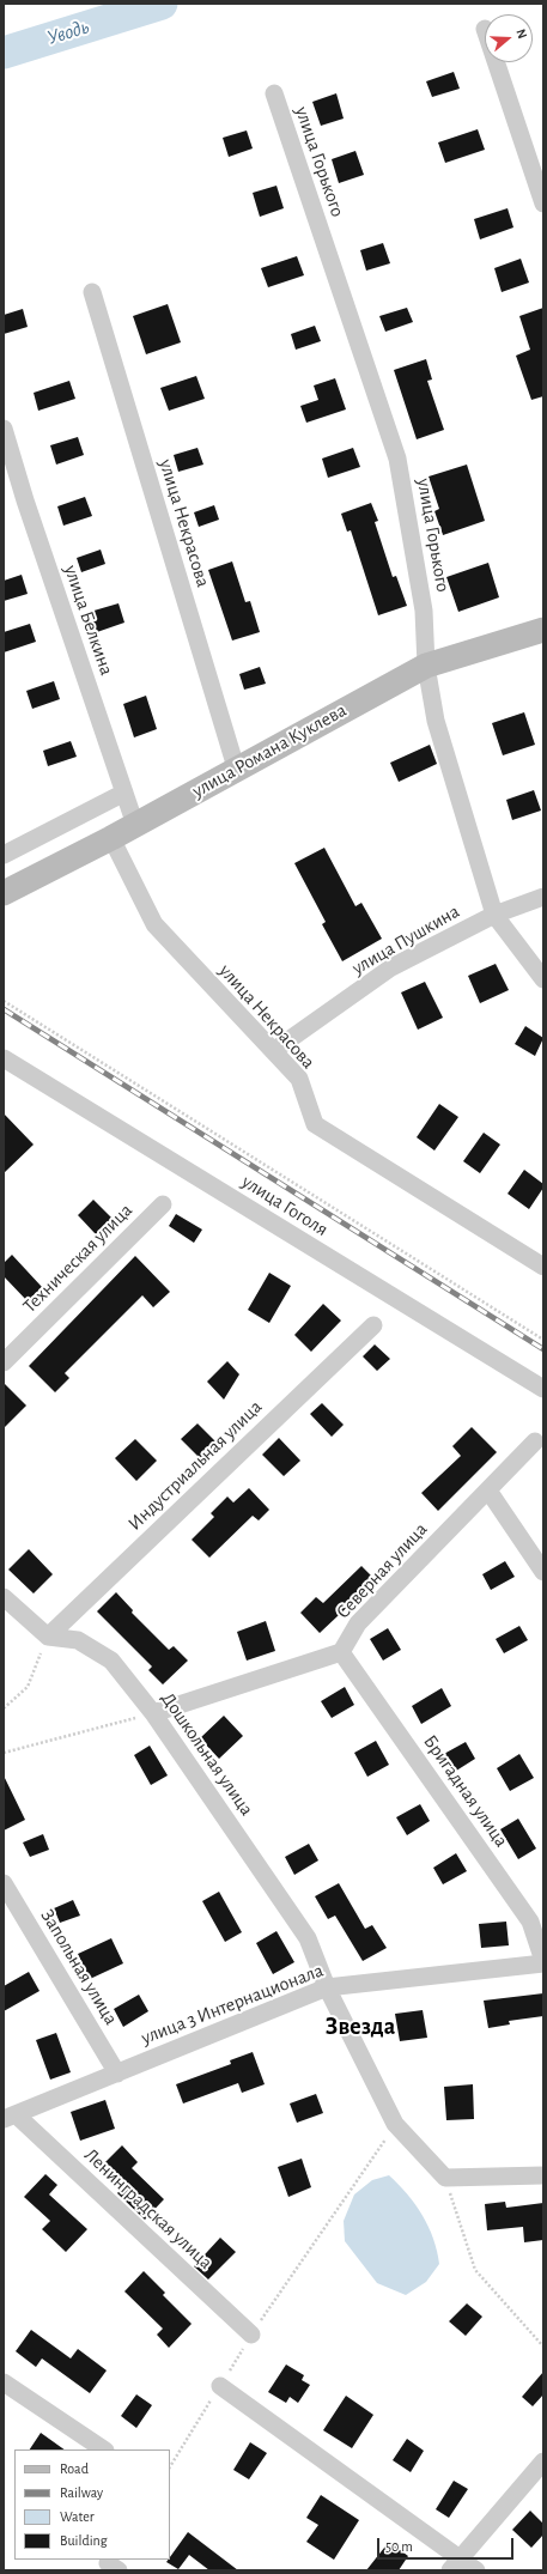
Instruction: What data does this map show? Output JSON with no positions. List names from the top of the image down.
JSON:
{
  "streets": {
    "street": [
      "улица Горького",
      "улица Некрасова",
      "улица Белкина",
      "улица Романа Куклева",
      "улица Пушкина",
      "улица Гоголя",
      "Техническая улица",
      "Индустриальная улица",
      "Северная улица",
      "Дошкольная улица",
      "Бригадная улица",
      "Запольная улица",
      "улица 3 Интернационала",
      "Ленинградская улица"
    ]
  },
  "crossings": [
    ["улица Горького", "улица Романа Куклева"],
    ["улица Горького", "улица Пушкина"],
    ["улица Некрасова", "улица Романа Куклева"],
    ["улица Некрасова", "улица Пушкина"],
    ["улица Белкина", "улица Романа Куклева"],
    ["Индустриальная улица", "Дошкольная улица"],
    ["Северная улица", "Бригадная улица"],
    ["Дошкольная улица", "улица 3 Интернационала"],
    ["Бригадная улица", "улица 3 Интернационала"],
    ["Запольная улица", "улица 3 Интернационала"],
    ["улица 3 Интернационала", "Ленинградская улица"]
  ],
  "districts": ["Звезда"],
  "water": ["Уводь"],
  "legend": [
    "Road",
    "Railway",
    "Water",
    "Building"
  ],
  "scale_bar": "50 m",
  "north": "right"
}
